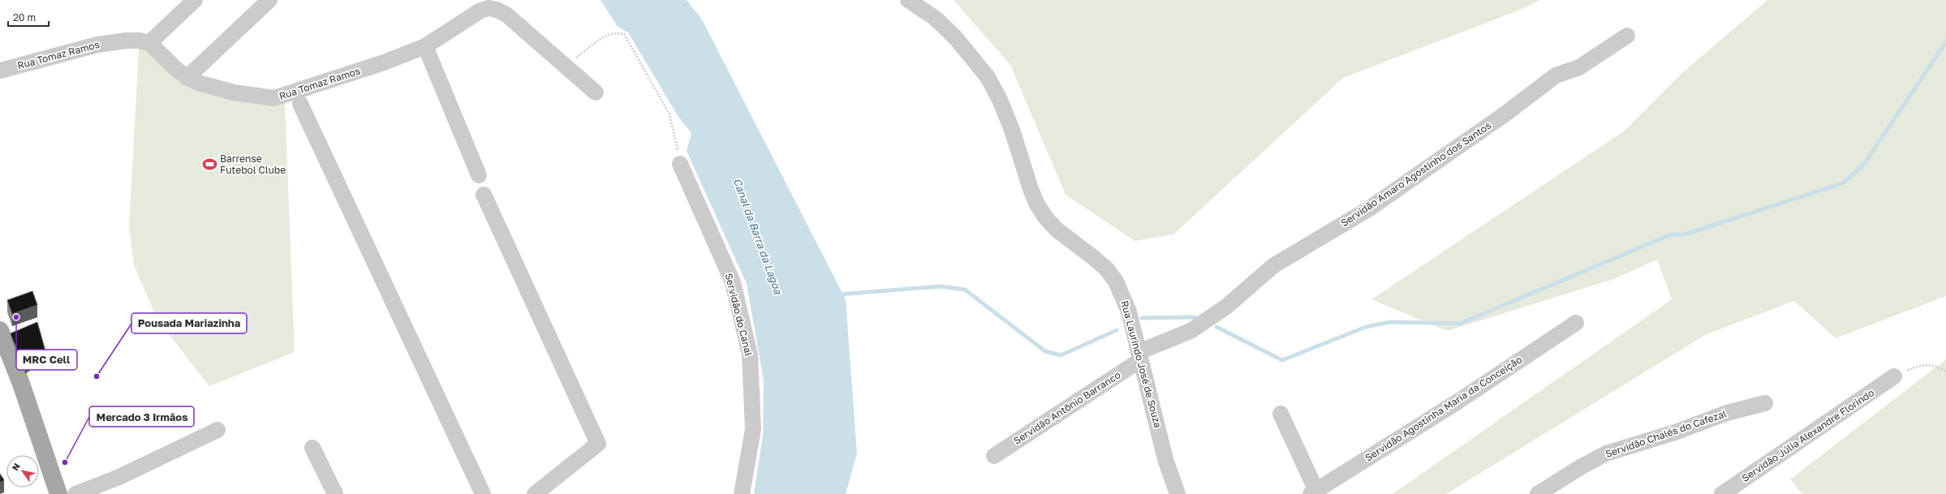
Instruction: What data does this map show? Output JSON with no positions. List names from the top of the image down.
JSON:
{
  "streets": {
    "street": [
      "Rua Tomaz Ramos",
      "Servidão Amaro Agostinho dos Santos",
      "Servidão do Canal",
      "Rua Laurindo José de Souza",
      "Servidão Antônio Barranco",
      "Servidão Agostinha Maria da Conceição",
      "Servidão Chalés do Cafezal",
      "Servidão Júlia Alexandre Florindo"
    ]
  },
  "crossings": [
    ["Servidão Amaro Agostinho dos Santos", "Rua Laurindo José de Souza"],
    ["Servidão Amaro Agostinho dos Santos", "Servidão Antônio Barranco"],
    ["Rua Laurindo José de Souza", "Servidão Antônio Barranco"]
  ],
  "water": ["Canal da Barra da Lagoa"],
  "places": {
    "sports": ["Barrense Futebol Clube"],
    "other": ["MRC Cell", "Pousada Mariazinha", "Mercado 3 Irmãos"]
  },
  "scale_bar": "20 m",
  "north": "top left"
}
